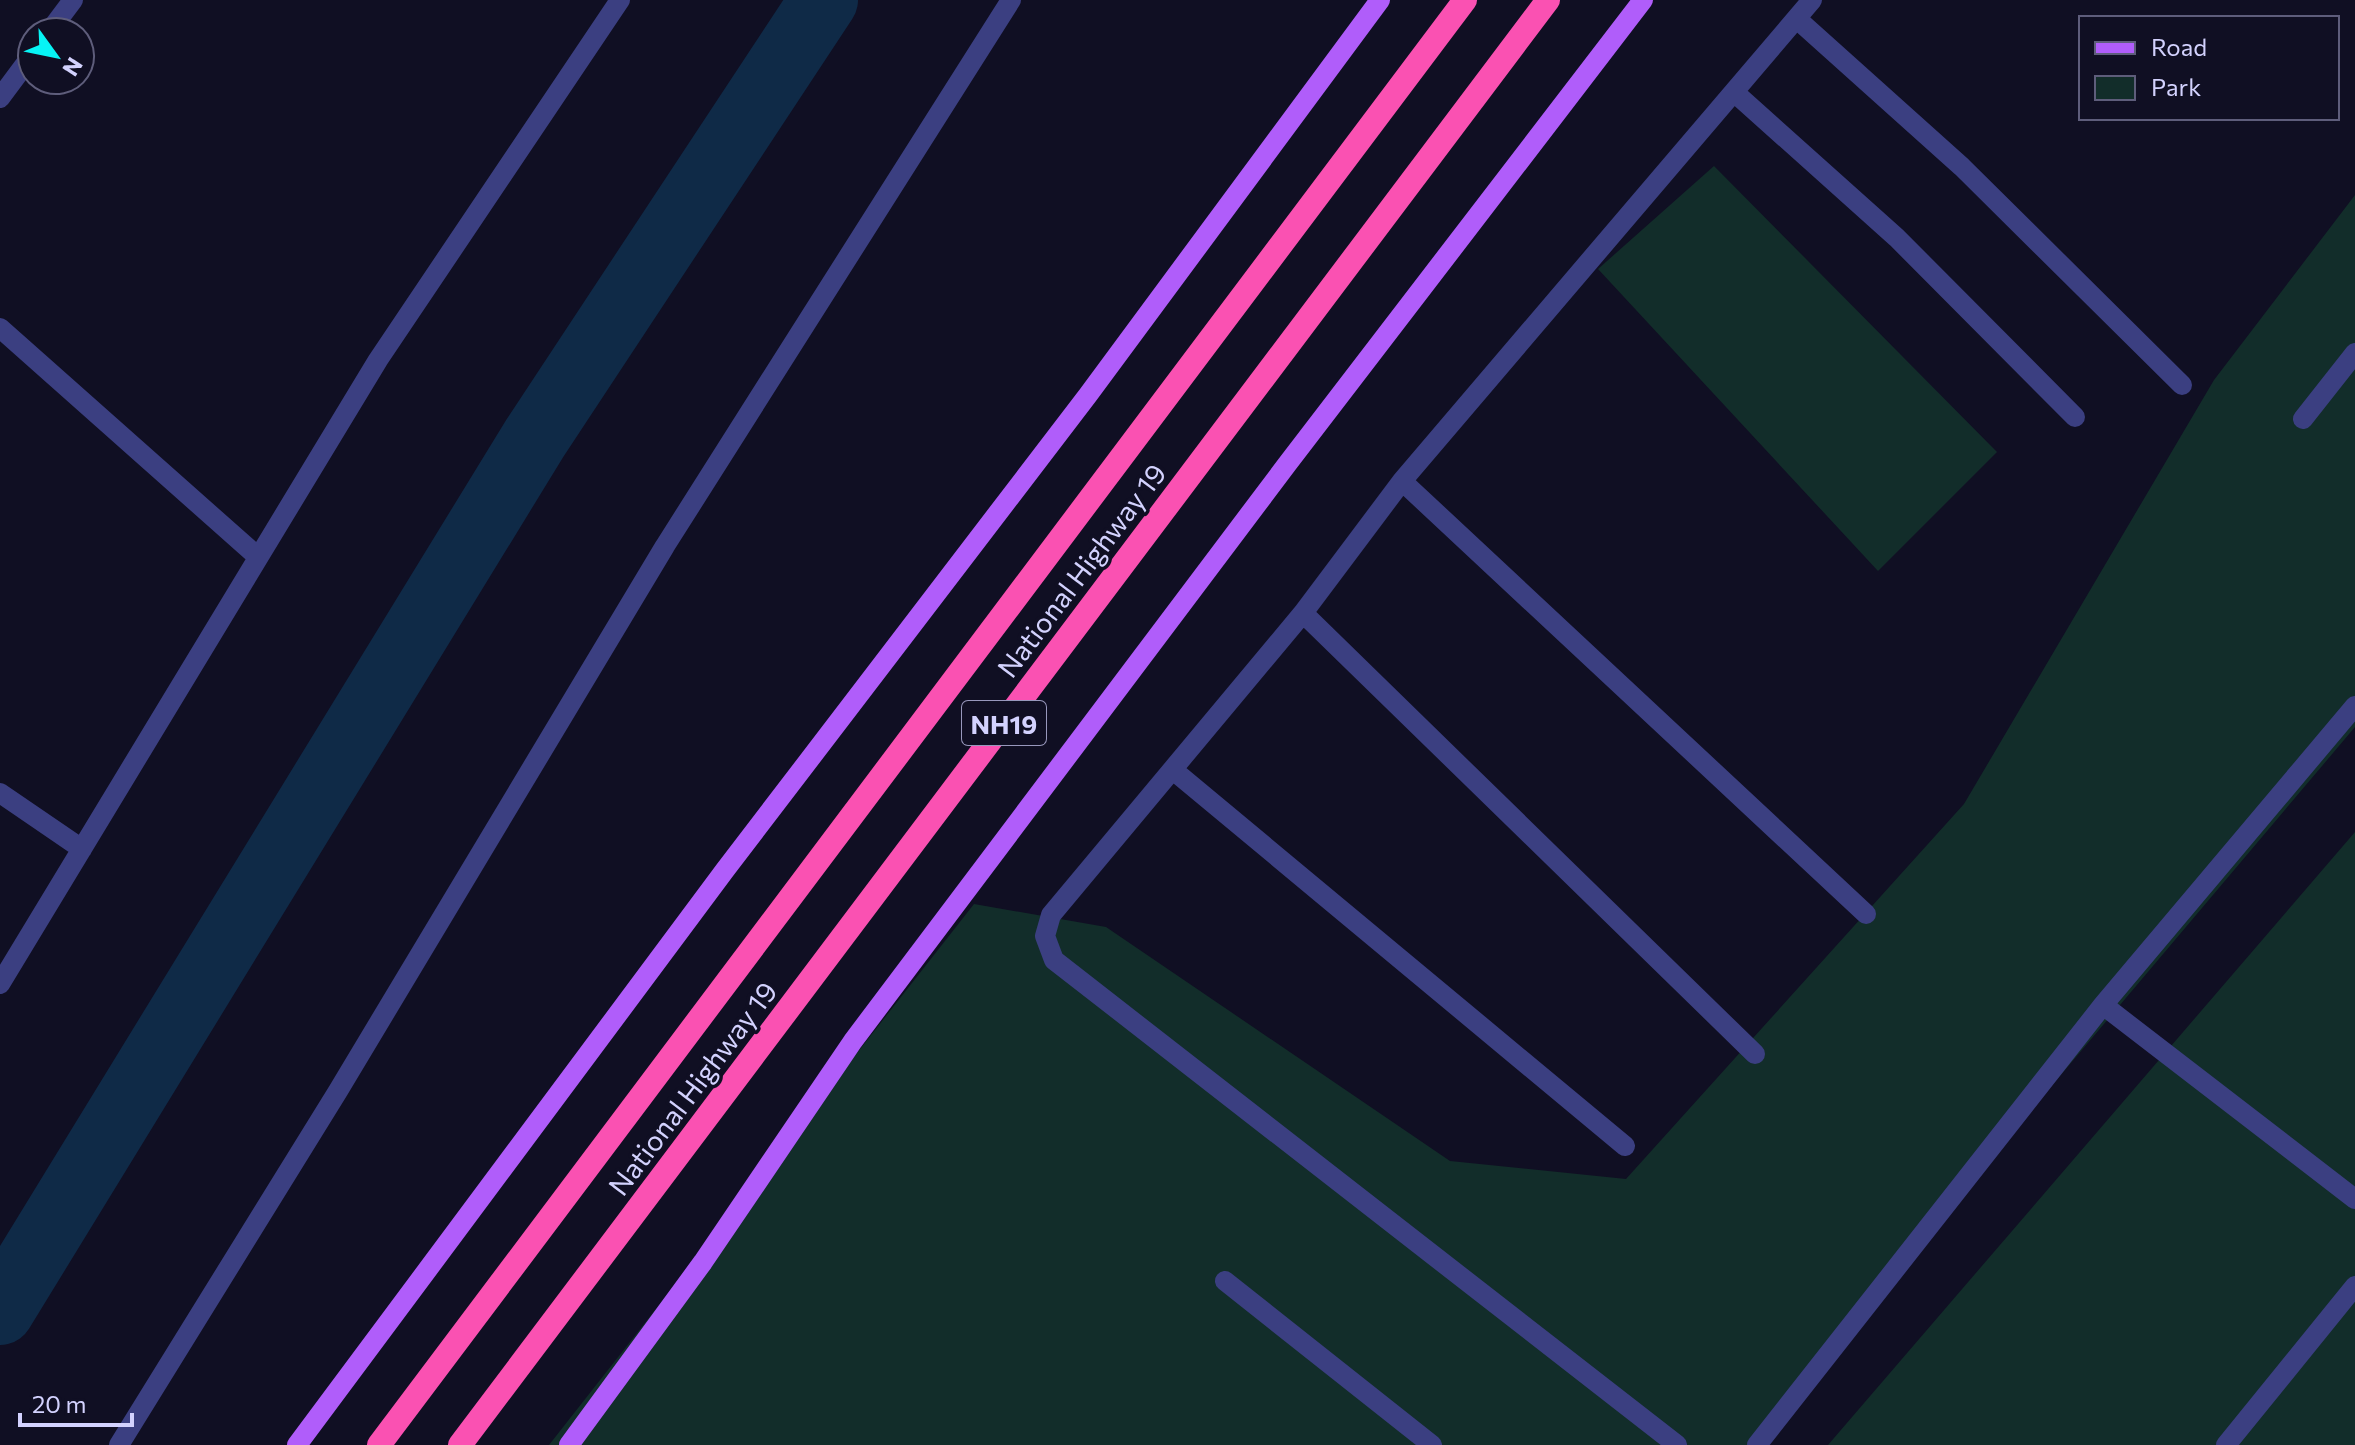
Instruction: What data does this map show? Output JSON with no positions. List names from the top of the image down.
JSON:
{
  "streets": {
    "highway": ["National Highway 19", "NH19"]
  },
  "legend": ["Road", "Park"],
  "scale_bar": "20 m",
  "north": "bottom right"
}
